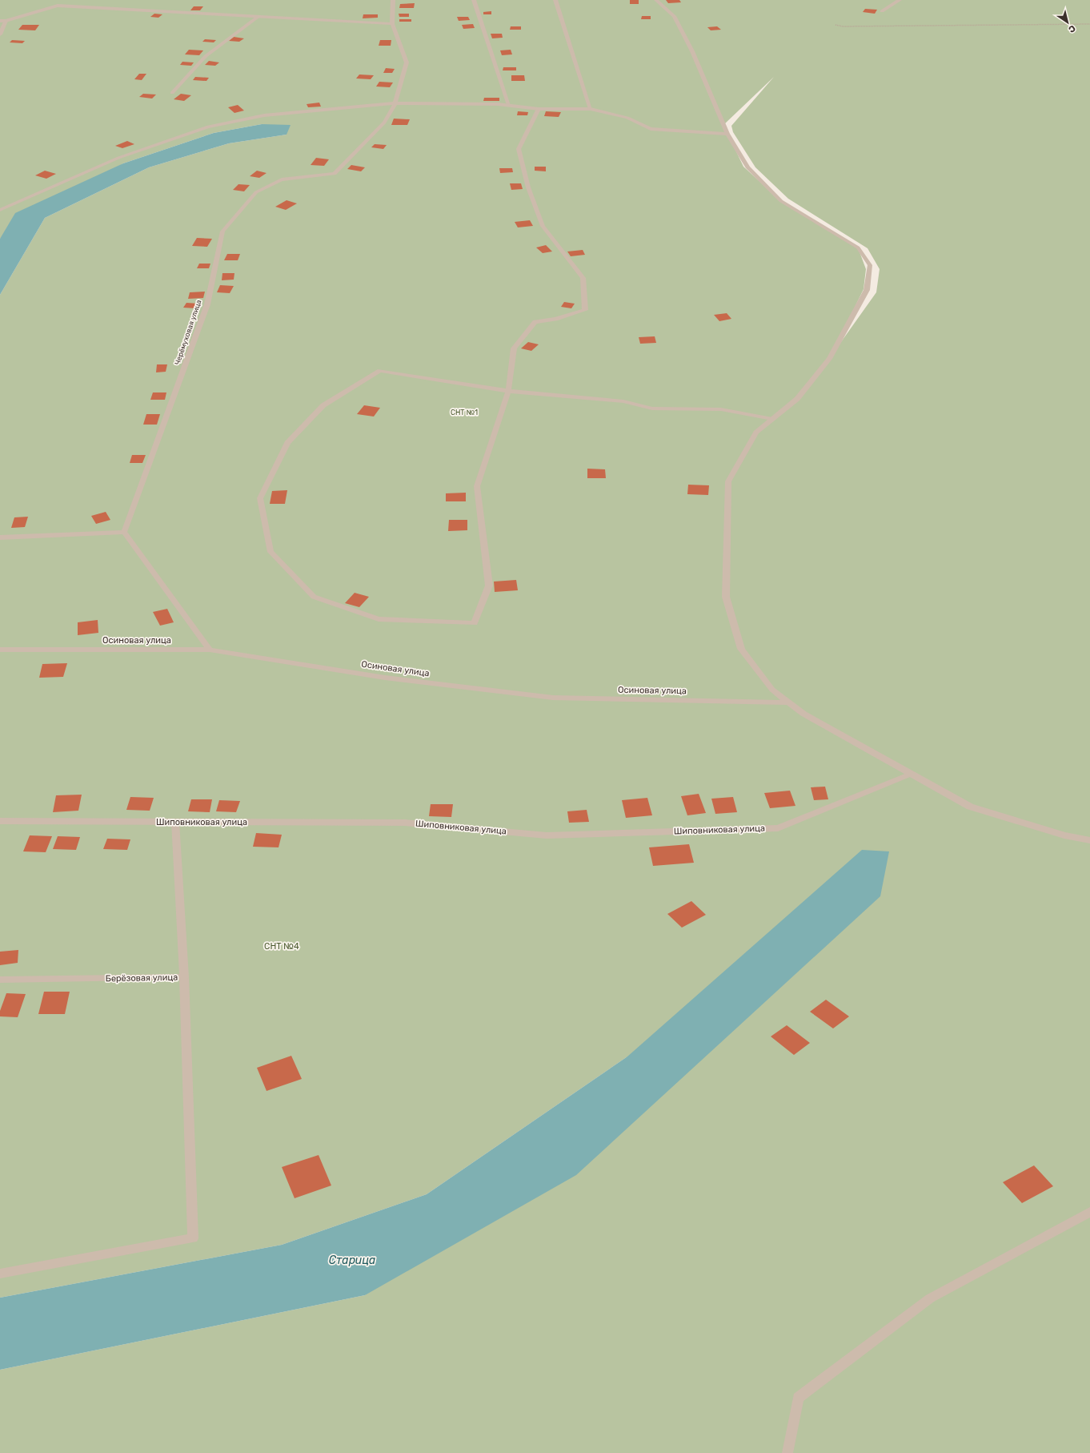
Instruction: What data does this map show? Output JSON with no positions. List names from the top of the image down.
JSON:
{
  "streets": {
    "street": [
      "Черёмуховая улица",
      "Осиновая улица",
      "Шиповниковая улица",
      "Берёзовая улица"
    ]
  },
  "crossings": [
    ["Шиповниковая улица", "Берёзовая улица"]
  ],
  "water": ["Старица"],
  "parks": ["СНТ №1", "СНТ №4"],
  "north": "bottom right"
}
